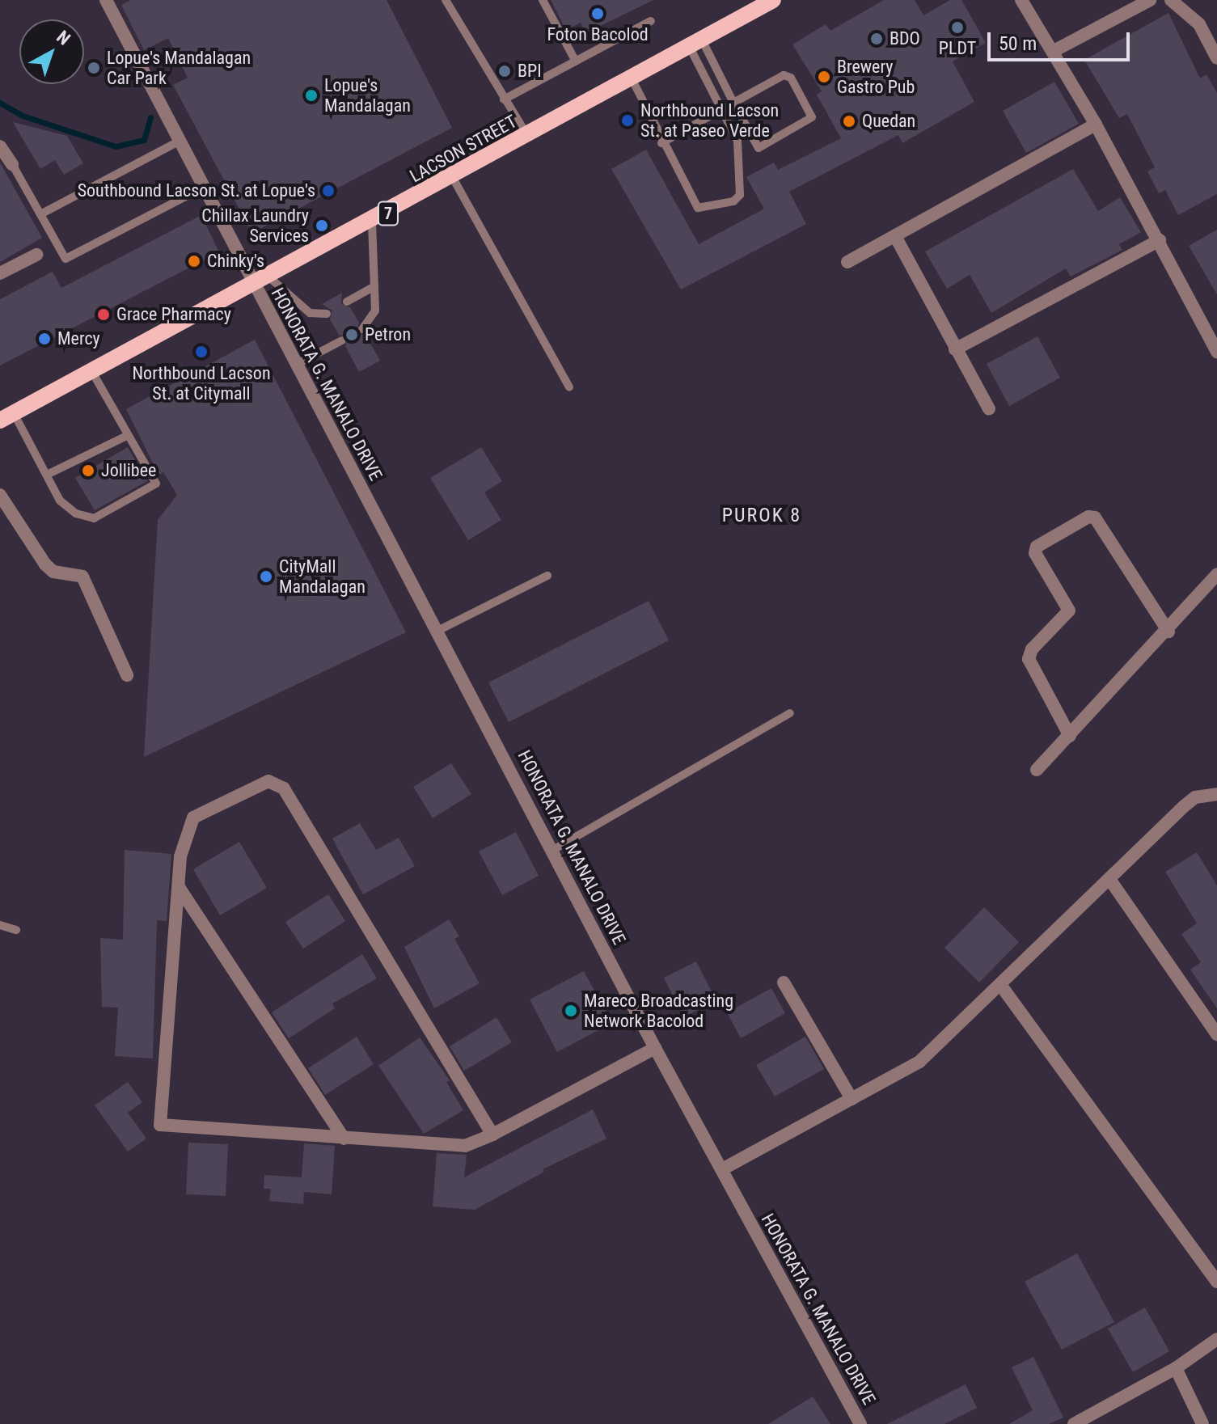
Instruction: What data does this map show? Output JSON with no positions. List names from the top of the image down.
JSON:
{
  "streets": {
    "main road": ["LACSON STREET", "7"],
    "street": ["HONORATA G. MANALO DRIVE"]
  },
  "crossings": [
    ["LACSON STREET", "HONORATA G. MANALO DRIVE"]
  ],
  "districts": ["PUROK 8"],
  "places": [
    "Foton Bacolod",
    "PLDT",
    "BDO",
    "Lopue's Mandalagan Car Park",
    "BPI",
    "Brewery Gastro Pub",
    "Lopue's Mandalagan",
    "Northbound Lacson St. at Paseo Verde",
    "Quedan",
    "Southbound Lacson St. at Lopue's",
    "Chillax Laundry Services",
    "Chinky's",
    "Grace Pharmacy",
    "Petron",
    "Mercy",
    "Northbound Lacson St. at Citymall",
    "Jollibee",
    "CityMall Mandalagan",
    "Mareco Broadcasting Network Bacolod"
  ],
  "scale_bar": "50 m",
  "north": "top right"
}
